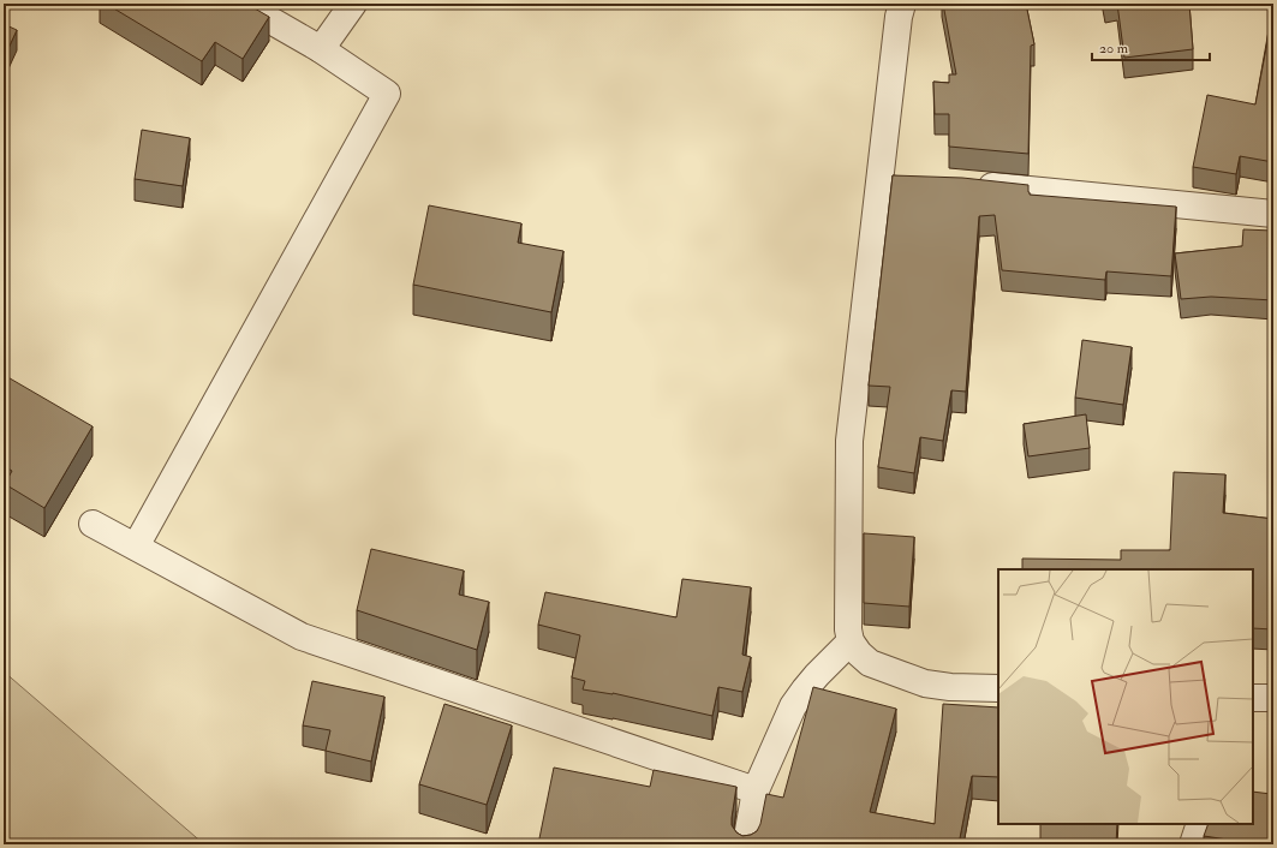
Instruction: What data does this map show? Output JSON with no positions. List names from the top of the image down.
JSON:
{
  "scale_bar": "20 m"
}
